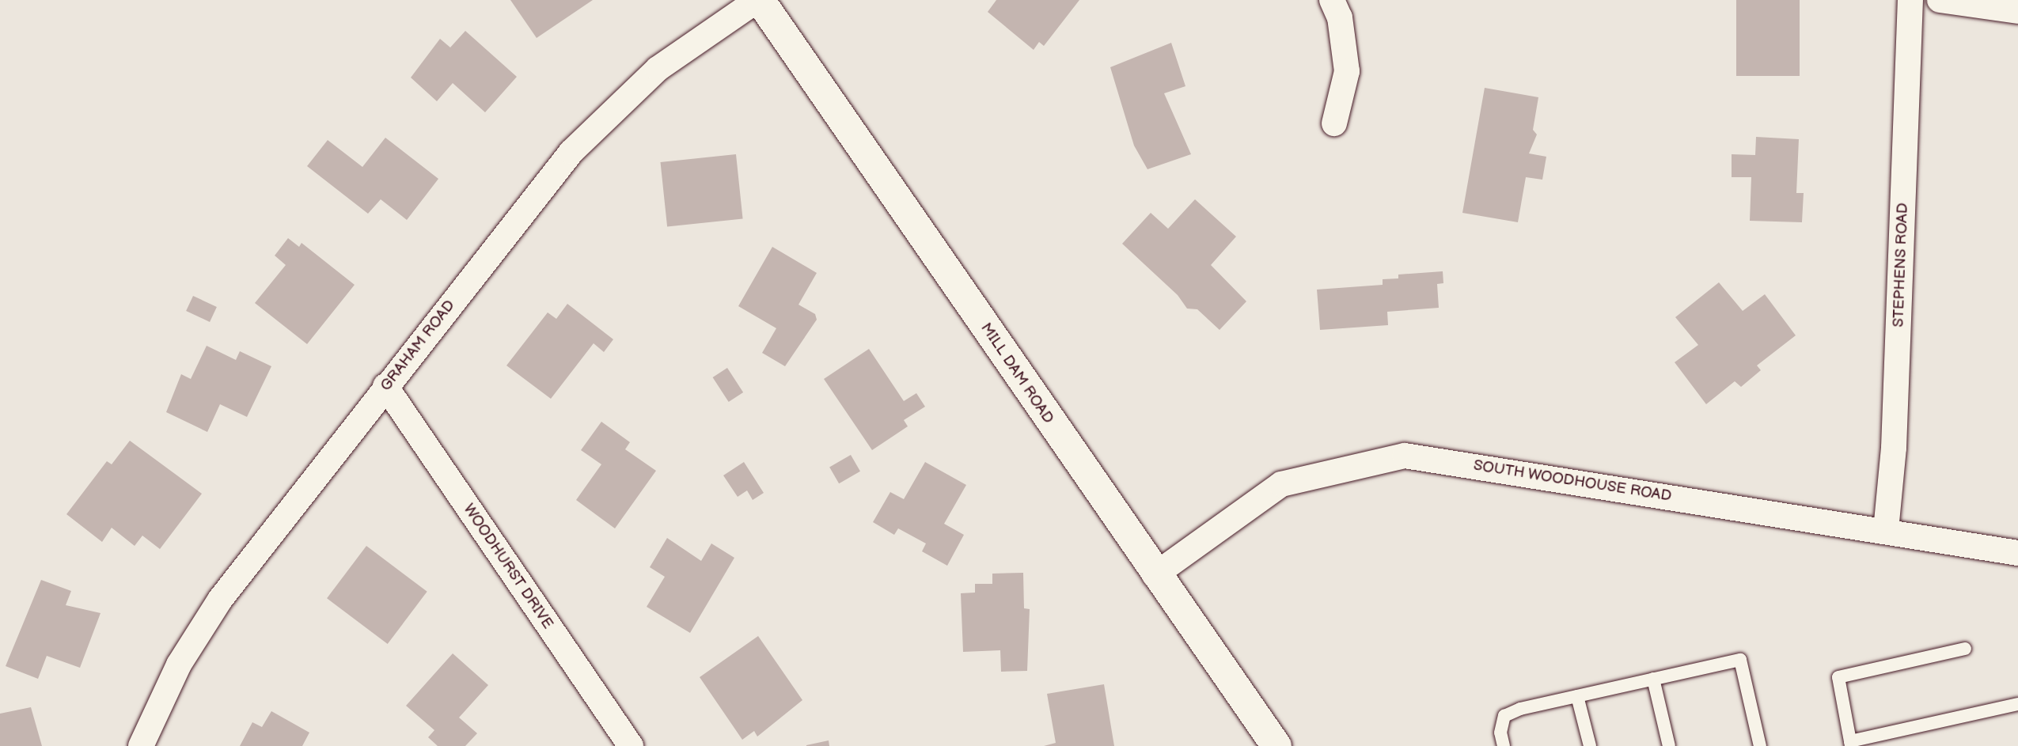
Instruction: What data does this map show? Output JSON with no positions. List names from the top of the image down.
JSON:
{
  "streets": {
    "street": [
      "STEPHENS ROAD",
      "GRAHAM ROAD",
      "MILL DAM ROAD",
      "SOUTH WOODHOUSE ROAD",
      "WOODHURST DRIVE"
    ]
  },
  "crossings": [
    ["STEPHENS ROAD", "SOUTH WOODHOUSE ROAD"],
    ["GRAHAM ROAD", "MILL DAM ROAD"],
    ["GRAHAM ROAD", "WOODHURST DRIVE"],
    ["MILL DAM ROAD", "SOUTH WOODHOUSE ROAD"]
  ]
}
